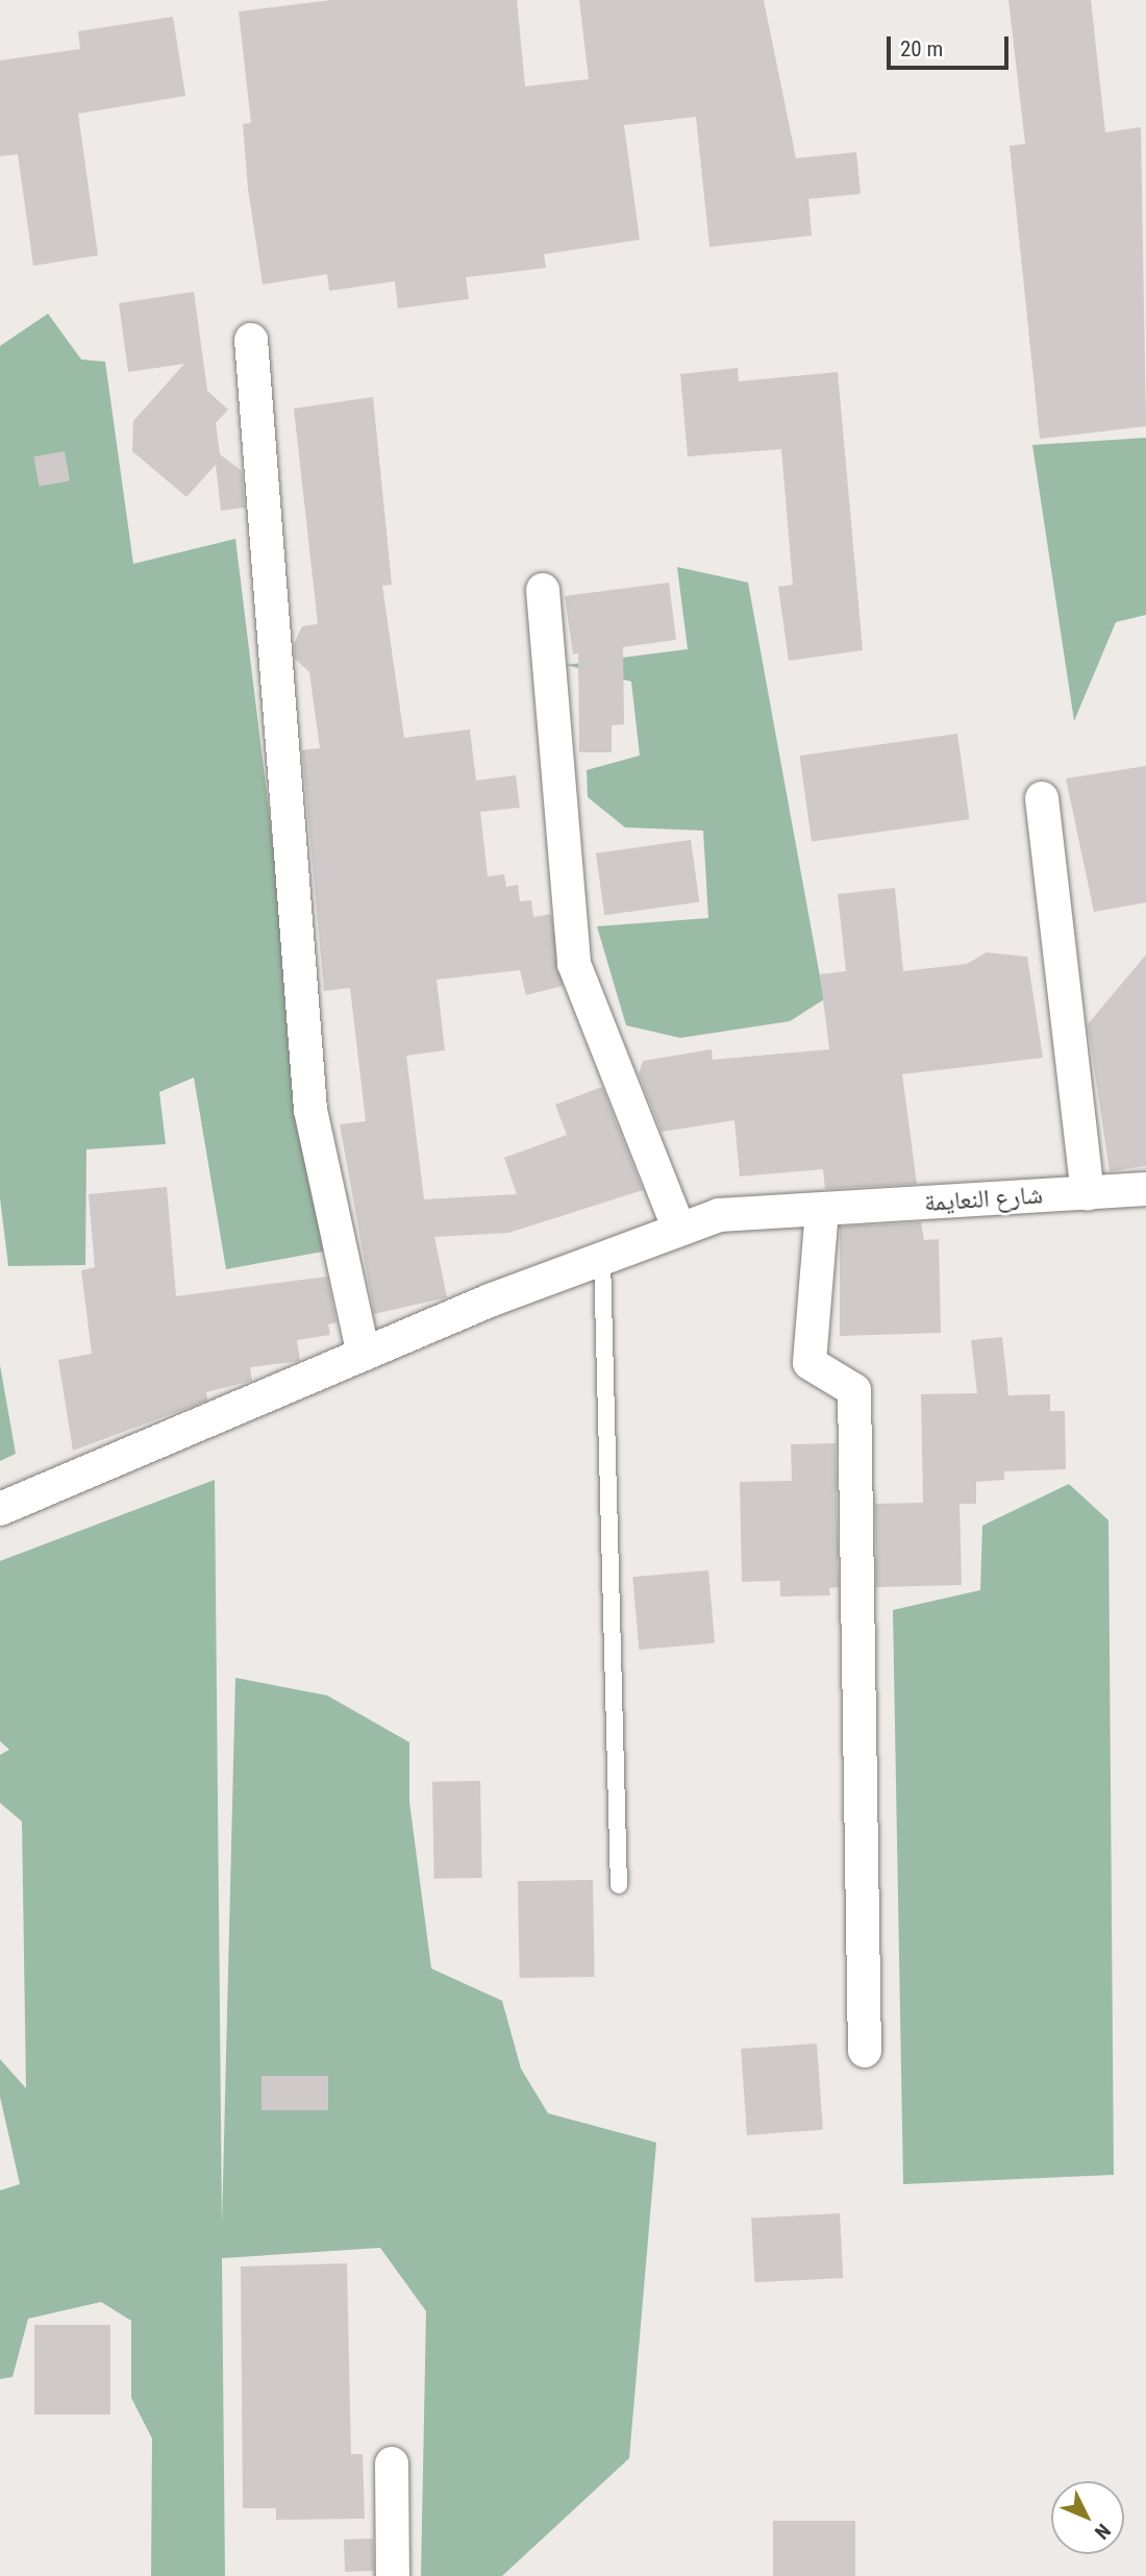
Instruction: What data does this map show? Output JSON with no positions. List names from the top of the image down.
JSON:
{
  "streets": {
    "street": ["شارع النعايمة"]
  },
  "scale_bar": "20 m",
  "north": "bottom right"
}
